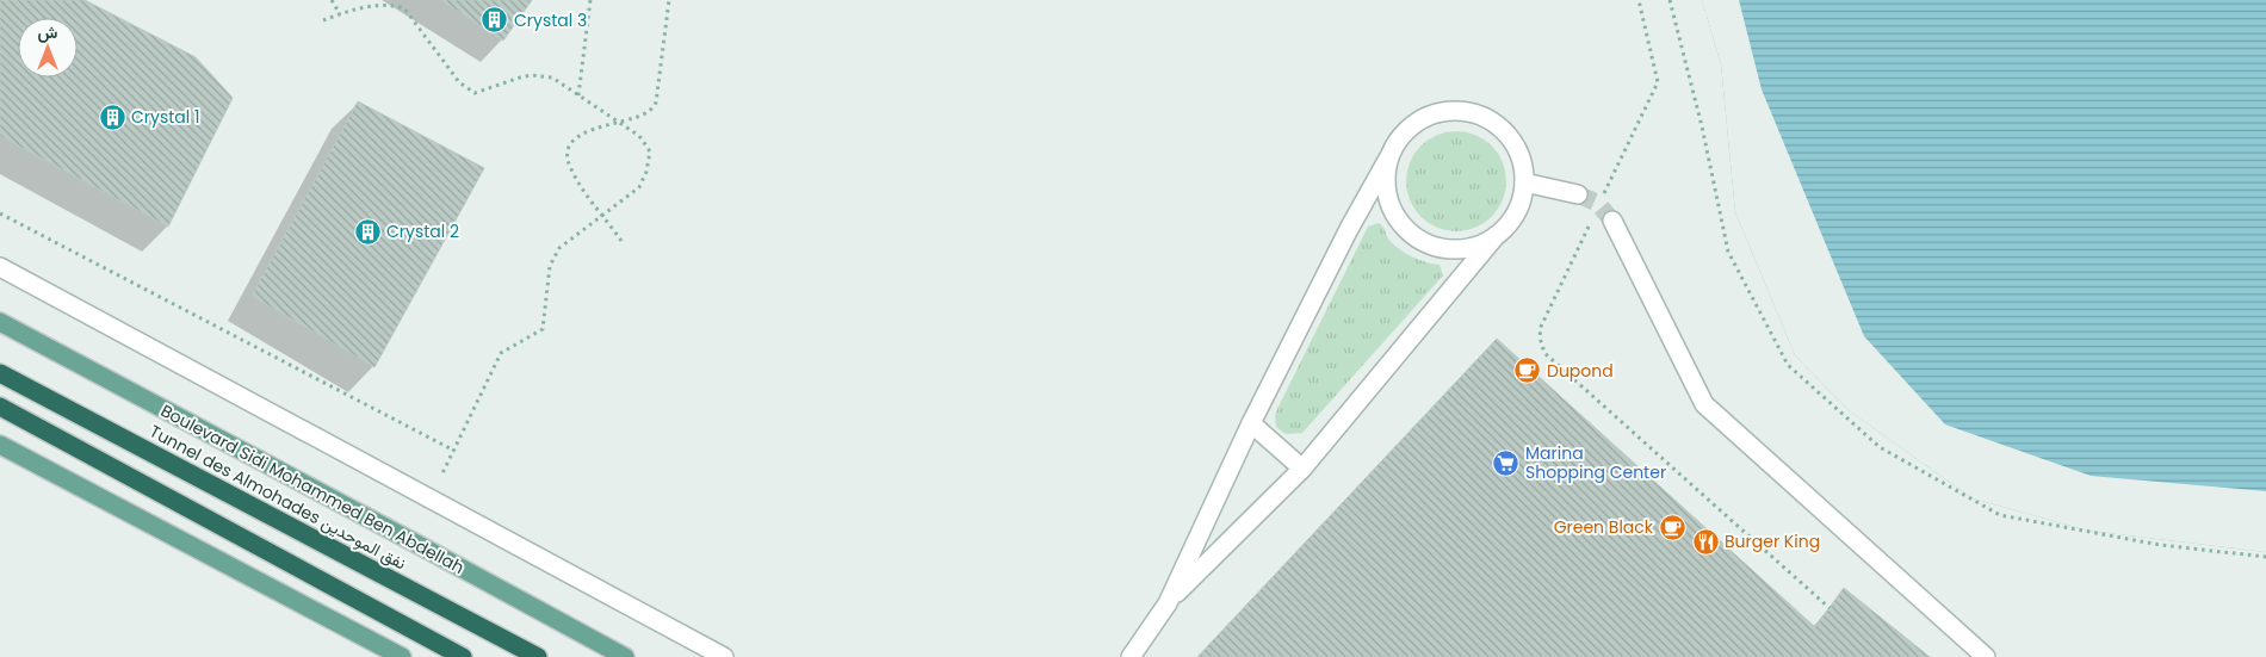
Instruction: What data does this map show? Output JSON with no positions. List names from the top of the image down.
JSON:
{
  "streets": {
    "highway": ["Tunnel des Almohades نفق الموحدين"],
    "main road": ["Boulevard Sidi Mohammed Ben Abdellah"]
  },
  "places": {
    "building": ["Crystal 3", "Crystal 1", "Crystal 2"],
    "cafe": ["Dupond", "Green Black"],
    "supermarket": ["Marina Shopping Center"],
    "restaurant": ["Burger King"]
  },
  "north": "top"
}
